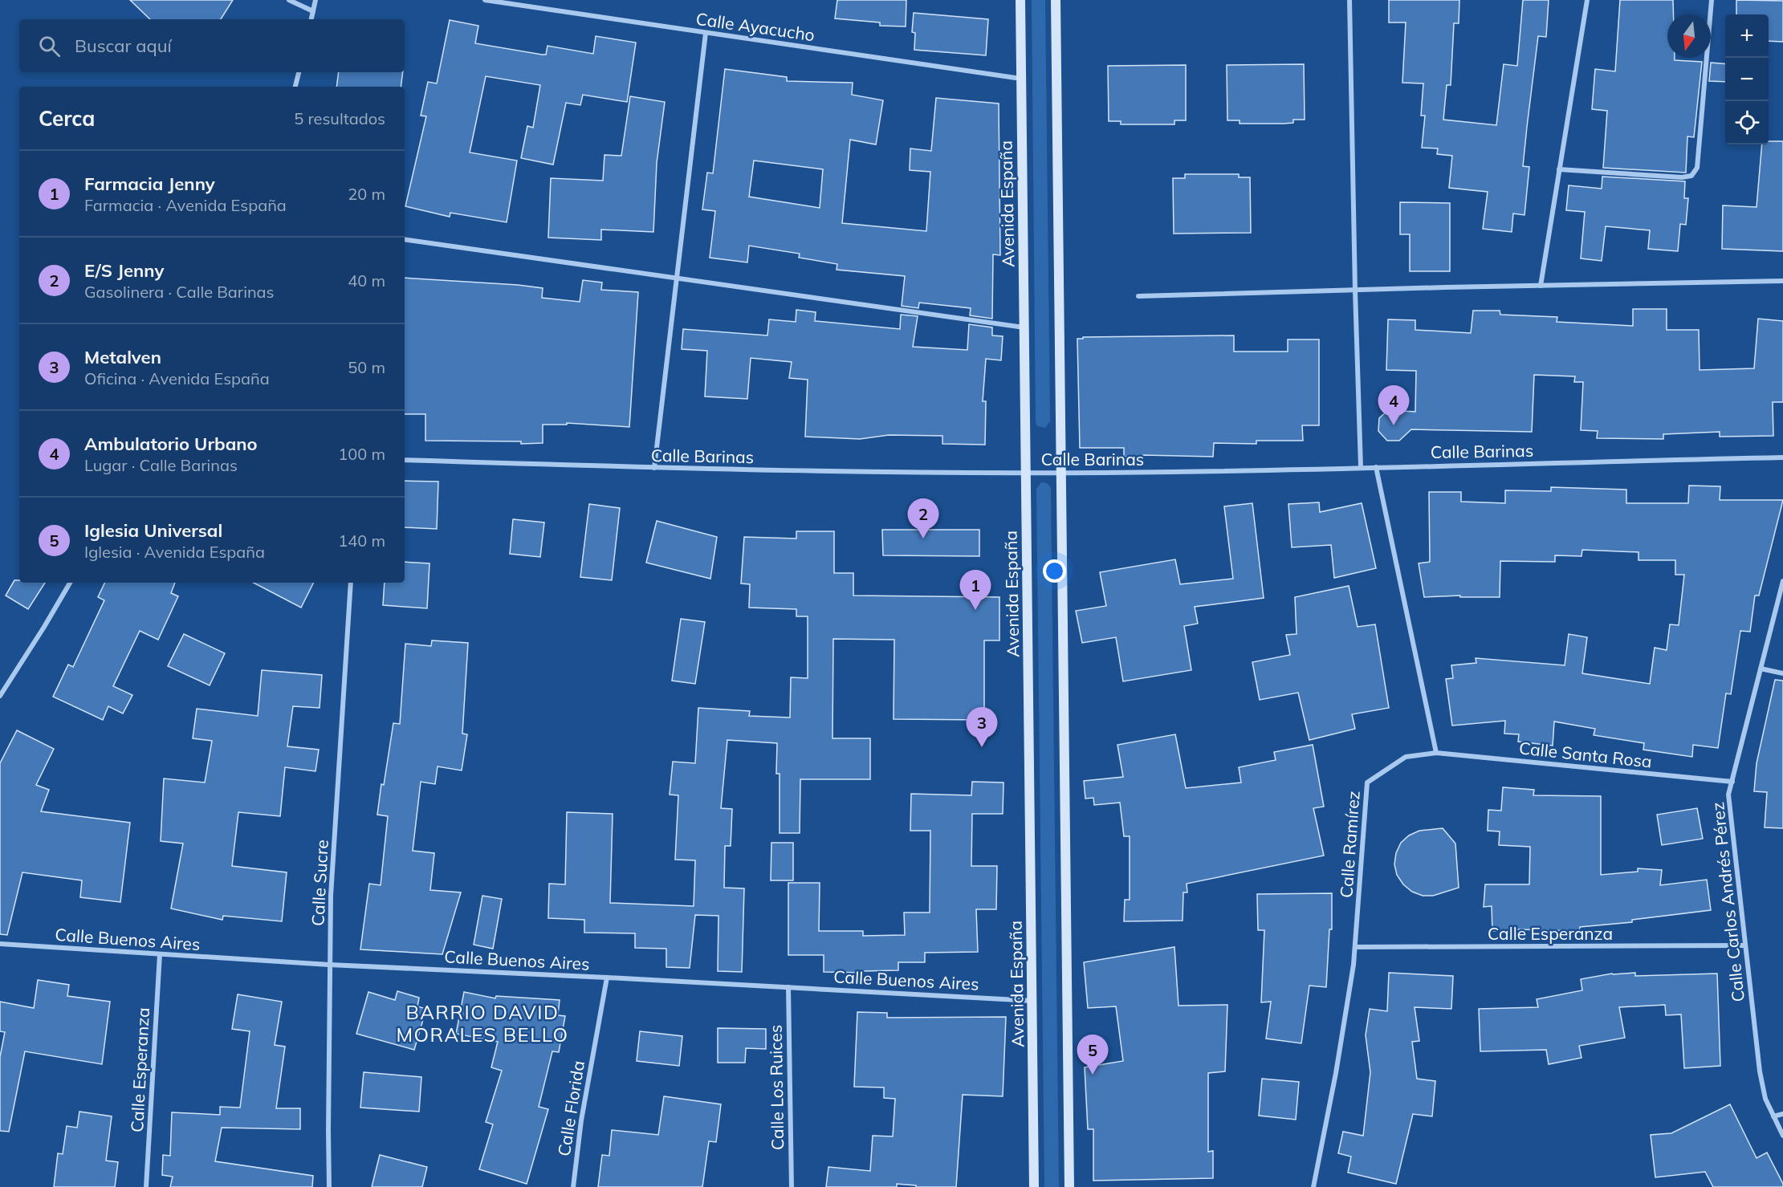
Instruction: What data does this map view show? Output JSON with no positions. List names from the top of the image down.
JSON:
{
  "streets": {
    "main road": ["Avenida España"],
    "street": [
      "Calle Ayacucho",
      "Calle Barinas",
      "Calle Santa Rosa",
      "Calle Ramírez",
      "Calle Sucre",
      "Calle Carlos Andrés Pérez",
      "Calle Esperanza",
      "Calle Buenos Aires",
      "Calle Los Ruices",
      "Calle Florida"
    ]
  },
  "crossings": [
    ["Calle Ayacucho", "Avenida España"],
    ["Avenida España", "Calle Barinas"],
    ["Avenida España", "Calle Buenos Aires"],
    ["Calle Santa Rosa", "Calle Ramírez"],
    ["Calle Santa Rosa", "Calle Carlos Andrés Pérez"],
    ["Calle Ramírez", "Calle Esperanza"],
    ["Calle Sucre", "Calle Buenos Aires"],
    ["Calle Carlos Andrés Pérez", "Calle Esperanza"],
    ["Calle Esperanza", "Calle Buenos Aires"],
    ["Calle Buenos Aires", "Calle Los Ruices"],
    ["Calle Buenos Aires", "Calle Florida"]
  ],
  "districts": ["BARRIO DAVID MORALES BELLO"],
  "north": "bottom",
  "page": {
    "map_buttons": ["+", "−"],
    "search": "Buscar aquí",
    "heading": ["Cerca", "5 resultados"],
    "list": [
      {
        "mark": "1",
        "name": "Farmacia Jenny",
        "note": "Farmacia · Avenida España",
        "value": "20 m"
      },
      {
        "mark": "2",
        "name": "E/S Jenny",
        "note": "Gasolinera · Calle Barinas",
        "value": "40 m"
      },
      {
        "mark": "3",
        "name": "Metalven",
        "note": "Oficina · Avenida España",
        "value": "50 m"
      },
      {
        "mark": "4",
        "name": "Ambulatorio Urbano",
        "note": "Lugar · Calle Barinas",
        "value": "100 m"
      },
      {
        "mark": "5",
        "name": "Iglesia Universal",
        "note": "Iglesia · Avenida España",
        "value": "140 m"
      }
    ],
    "pins": [
      "4",
      "2",
      "1",
      "3",
      "5"
    ]
  }
}
